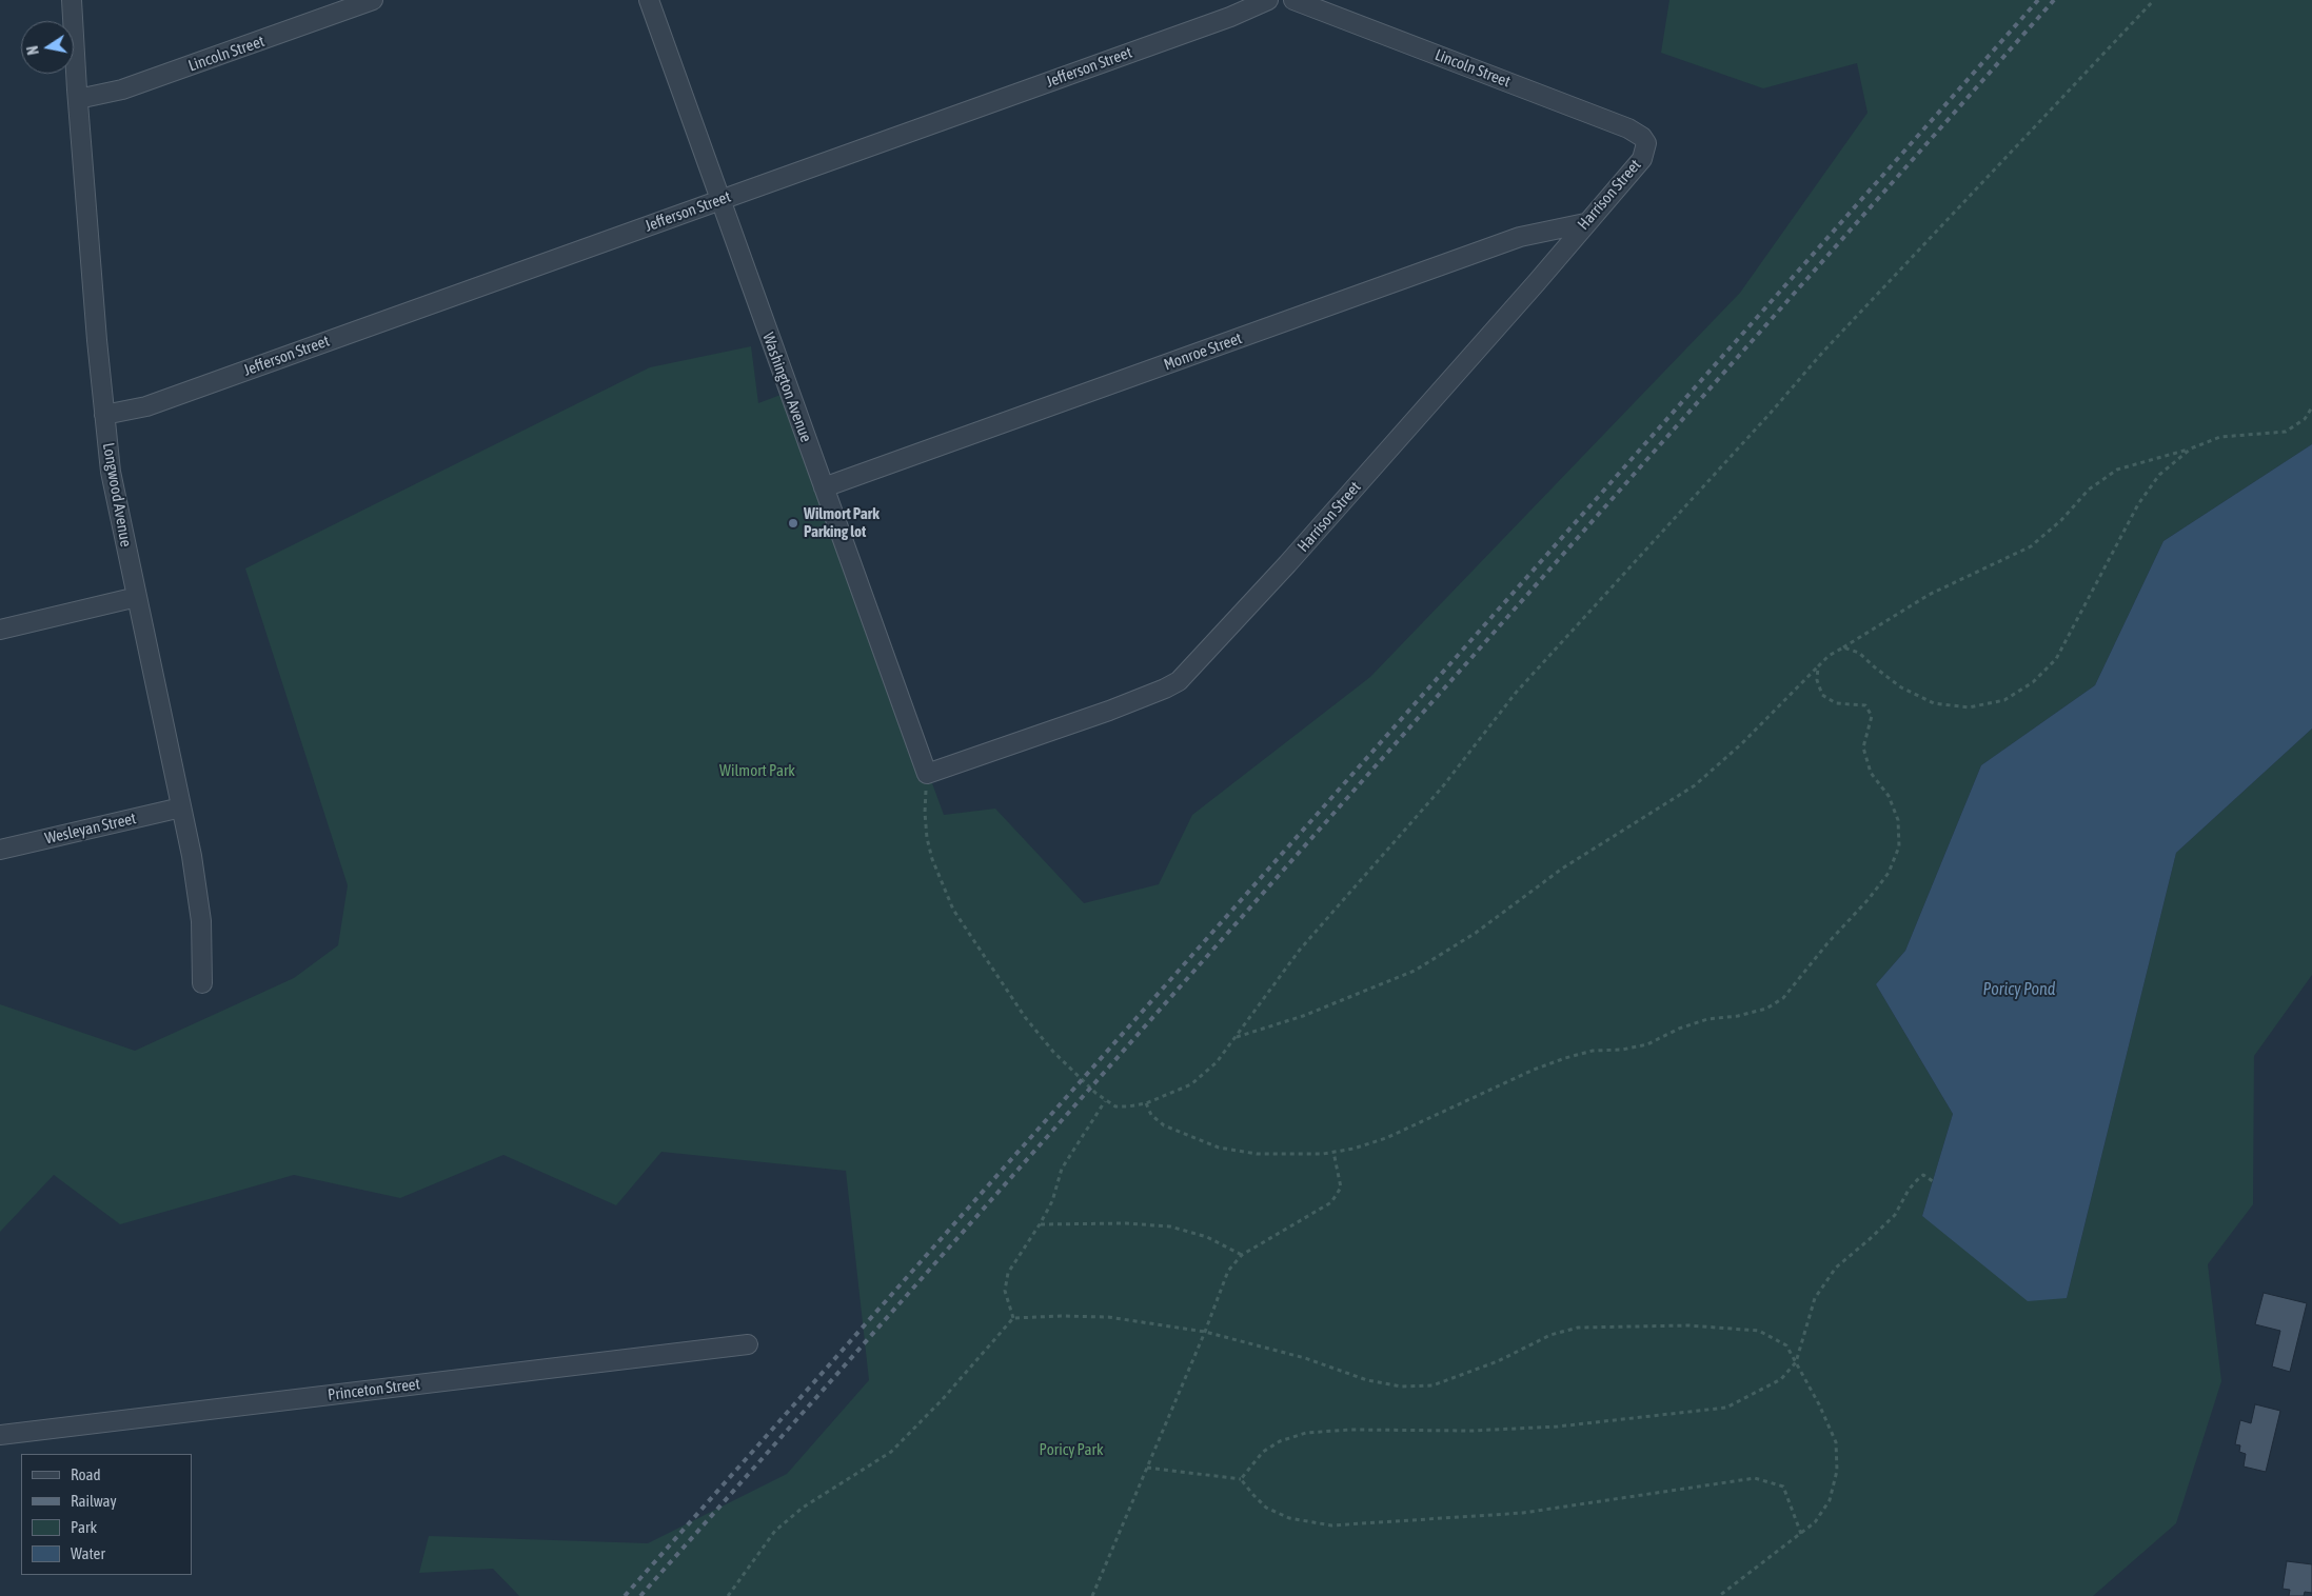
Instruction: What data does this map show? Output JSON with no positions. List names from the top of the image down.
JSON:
{
  "streets": {
    "street": [
      "Lincoln Street",
      "Jefferson Street",
      "Harrison Street",
      "Monroe Street",
      "Washington Avenue",
      "Longwood Avenue",
      "Wesleyan Street",
      "Princeton Street"
    ]
  },
  "crossings": [
    ["Lincoln Street", "Harrison Street"],
    ["Lincoln Street", "Longwood Avenue"],
    ["Jefferson Street", "Washington Avenue"],
    ["Jefferson Street", "Longwood Avenue"],
    ["Harrison Street", "Monroe Street"],
    ["Harrison Street", "Washington Avenue"],
    ["Monroe Street", "Washington Avenue"],
    ["Longwood Avenue", "Wesleyan Street"]
  ],
  "water": ["Poricy Pond"],
  "parks": ["Wilmort Park", "Poricy Park"],
  "places": ["Wilmort Park Parking lot"],
  "legend": [
    "Road",
    "Railway",
    "Park",
    "Water"
  ],
  "north": "left"
}
